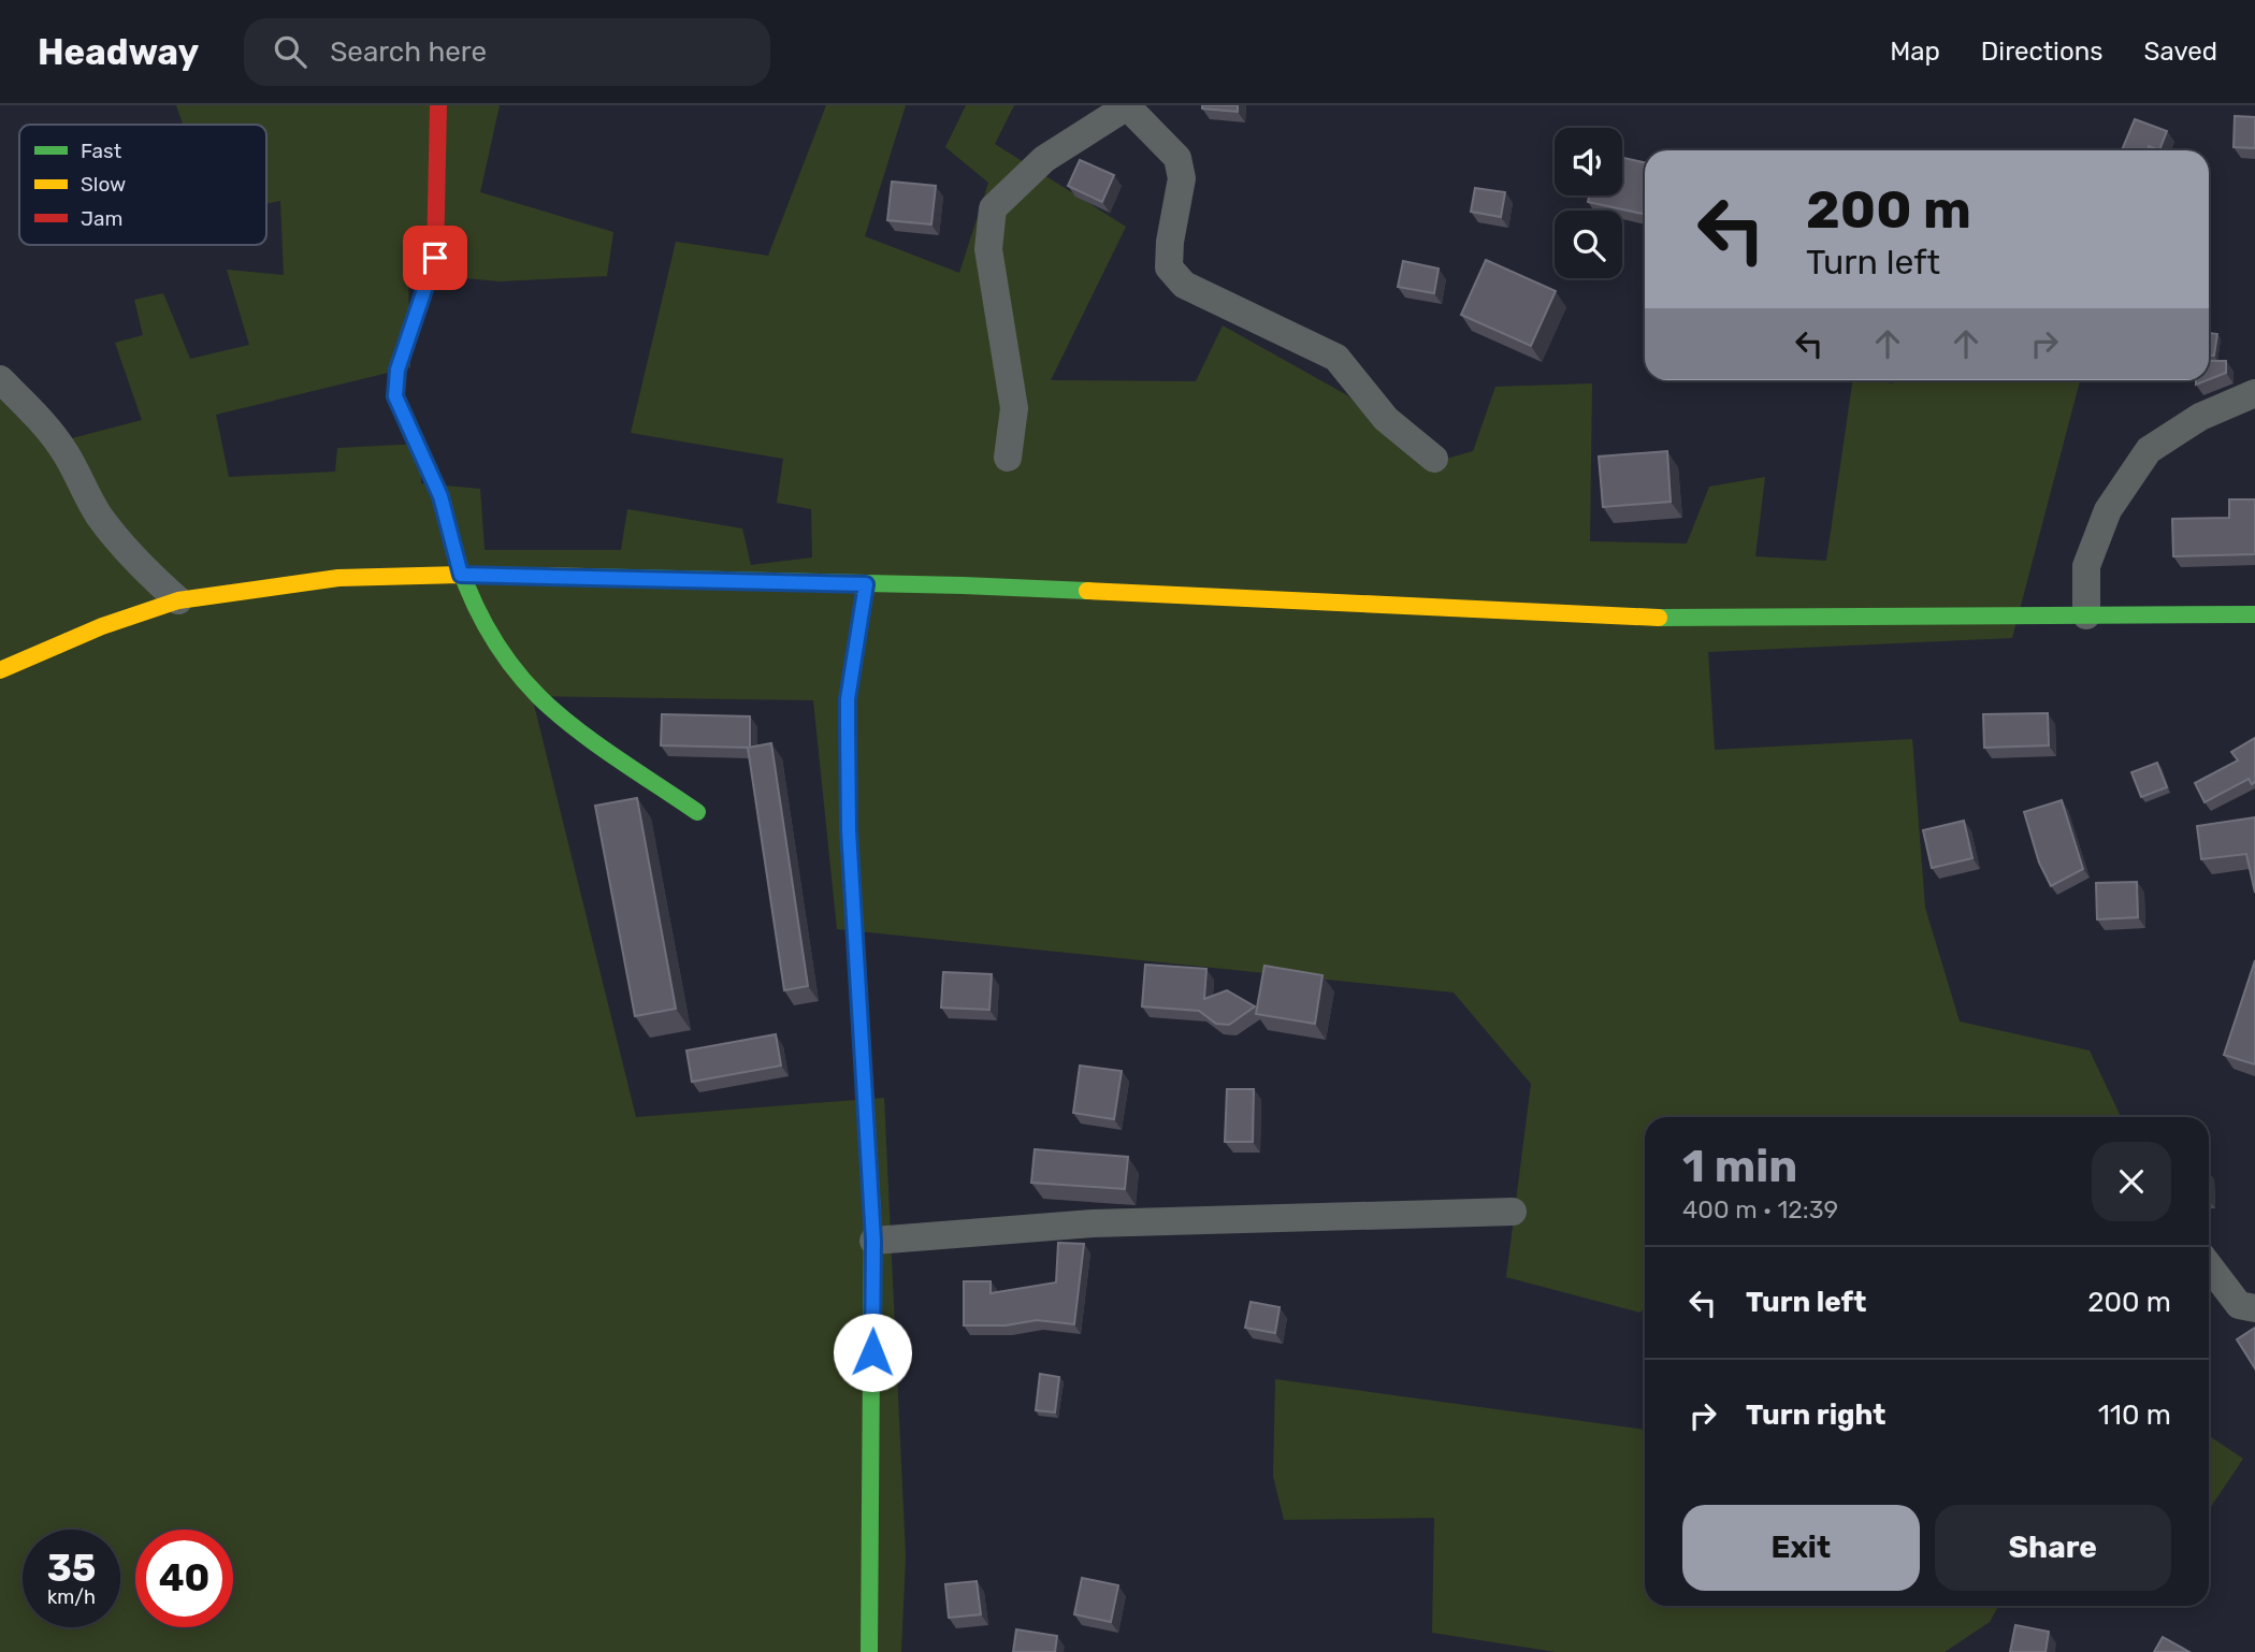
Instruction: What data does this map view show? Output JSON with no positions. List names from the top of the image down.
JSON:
{
  "legend": ["Fast", "Slow", "Jam"],
  "page": {
    "header": "Headway",
    "search": "Search here",
    "nav": ["Map", "Directions", "Saved"],
    "turn": ["200 m", "Turn left"],
    "heading": ["1 min", "400 m · 12:39"],
    "list": [
      {
        "name": "Turn left",
        "value": "200 m"
      },
      {
        "name": "Turn right",
        "value": "110 m"
      }
    ],
    "buttons": ["Exit", "Share"],
    "speed": "35 km/h",
    "limit": "40"
  }
}
